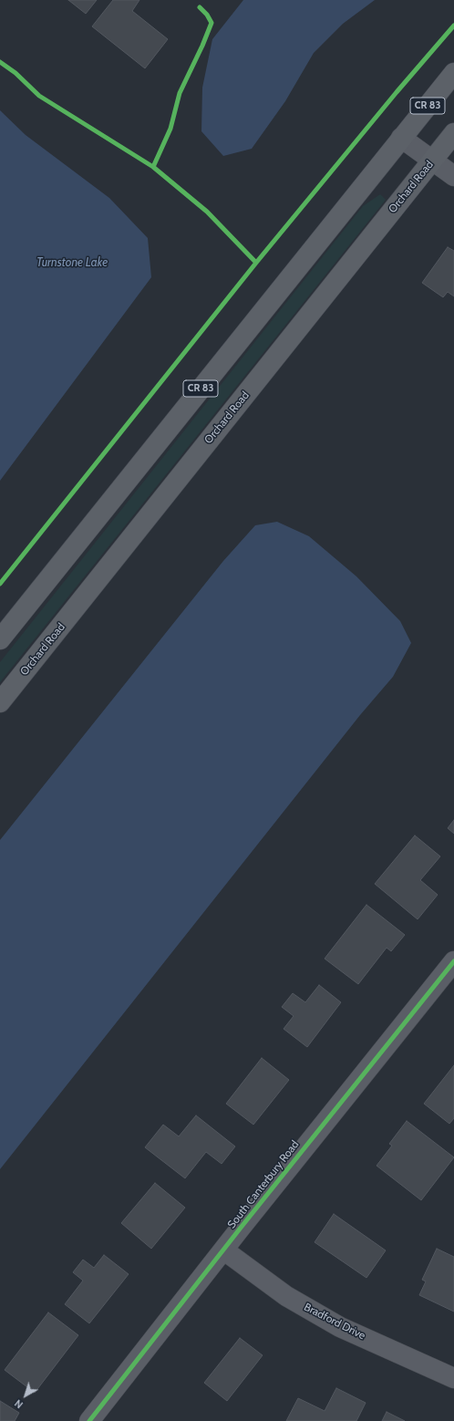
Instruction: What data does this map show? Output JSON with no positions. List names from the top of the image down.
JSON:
{
  "streets": {
    "main road": ["CR 83", "Orchard Road"],
    "street": ["South Canterbury Road", "Bradford Drive"]
  },
  "crossings": [
    ["South Canterbury Road", "Bradford Drive"]
  ],
  "water": ["Turnstone Lake"],
  "north": "bottom left"
}
